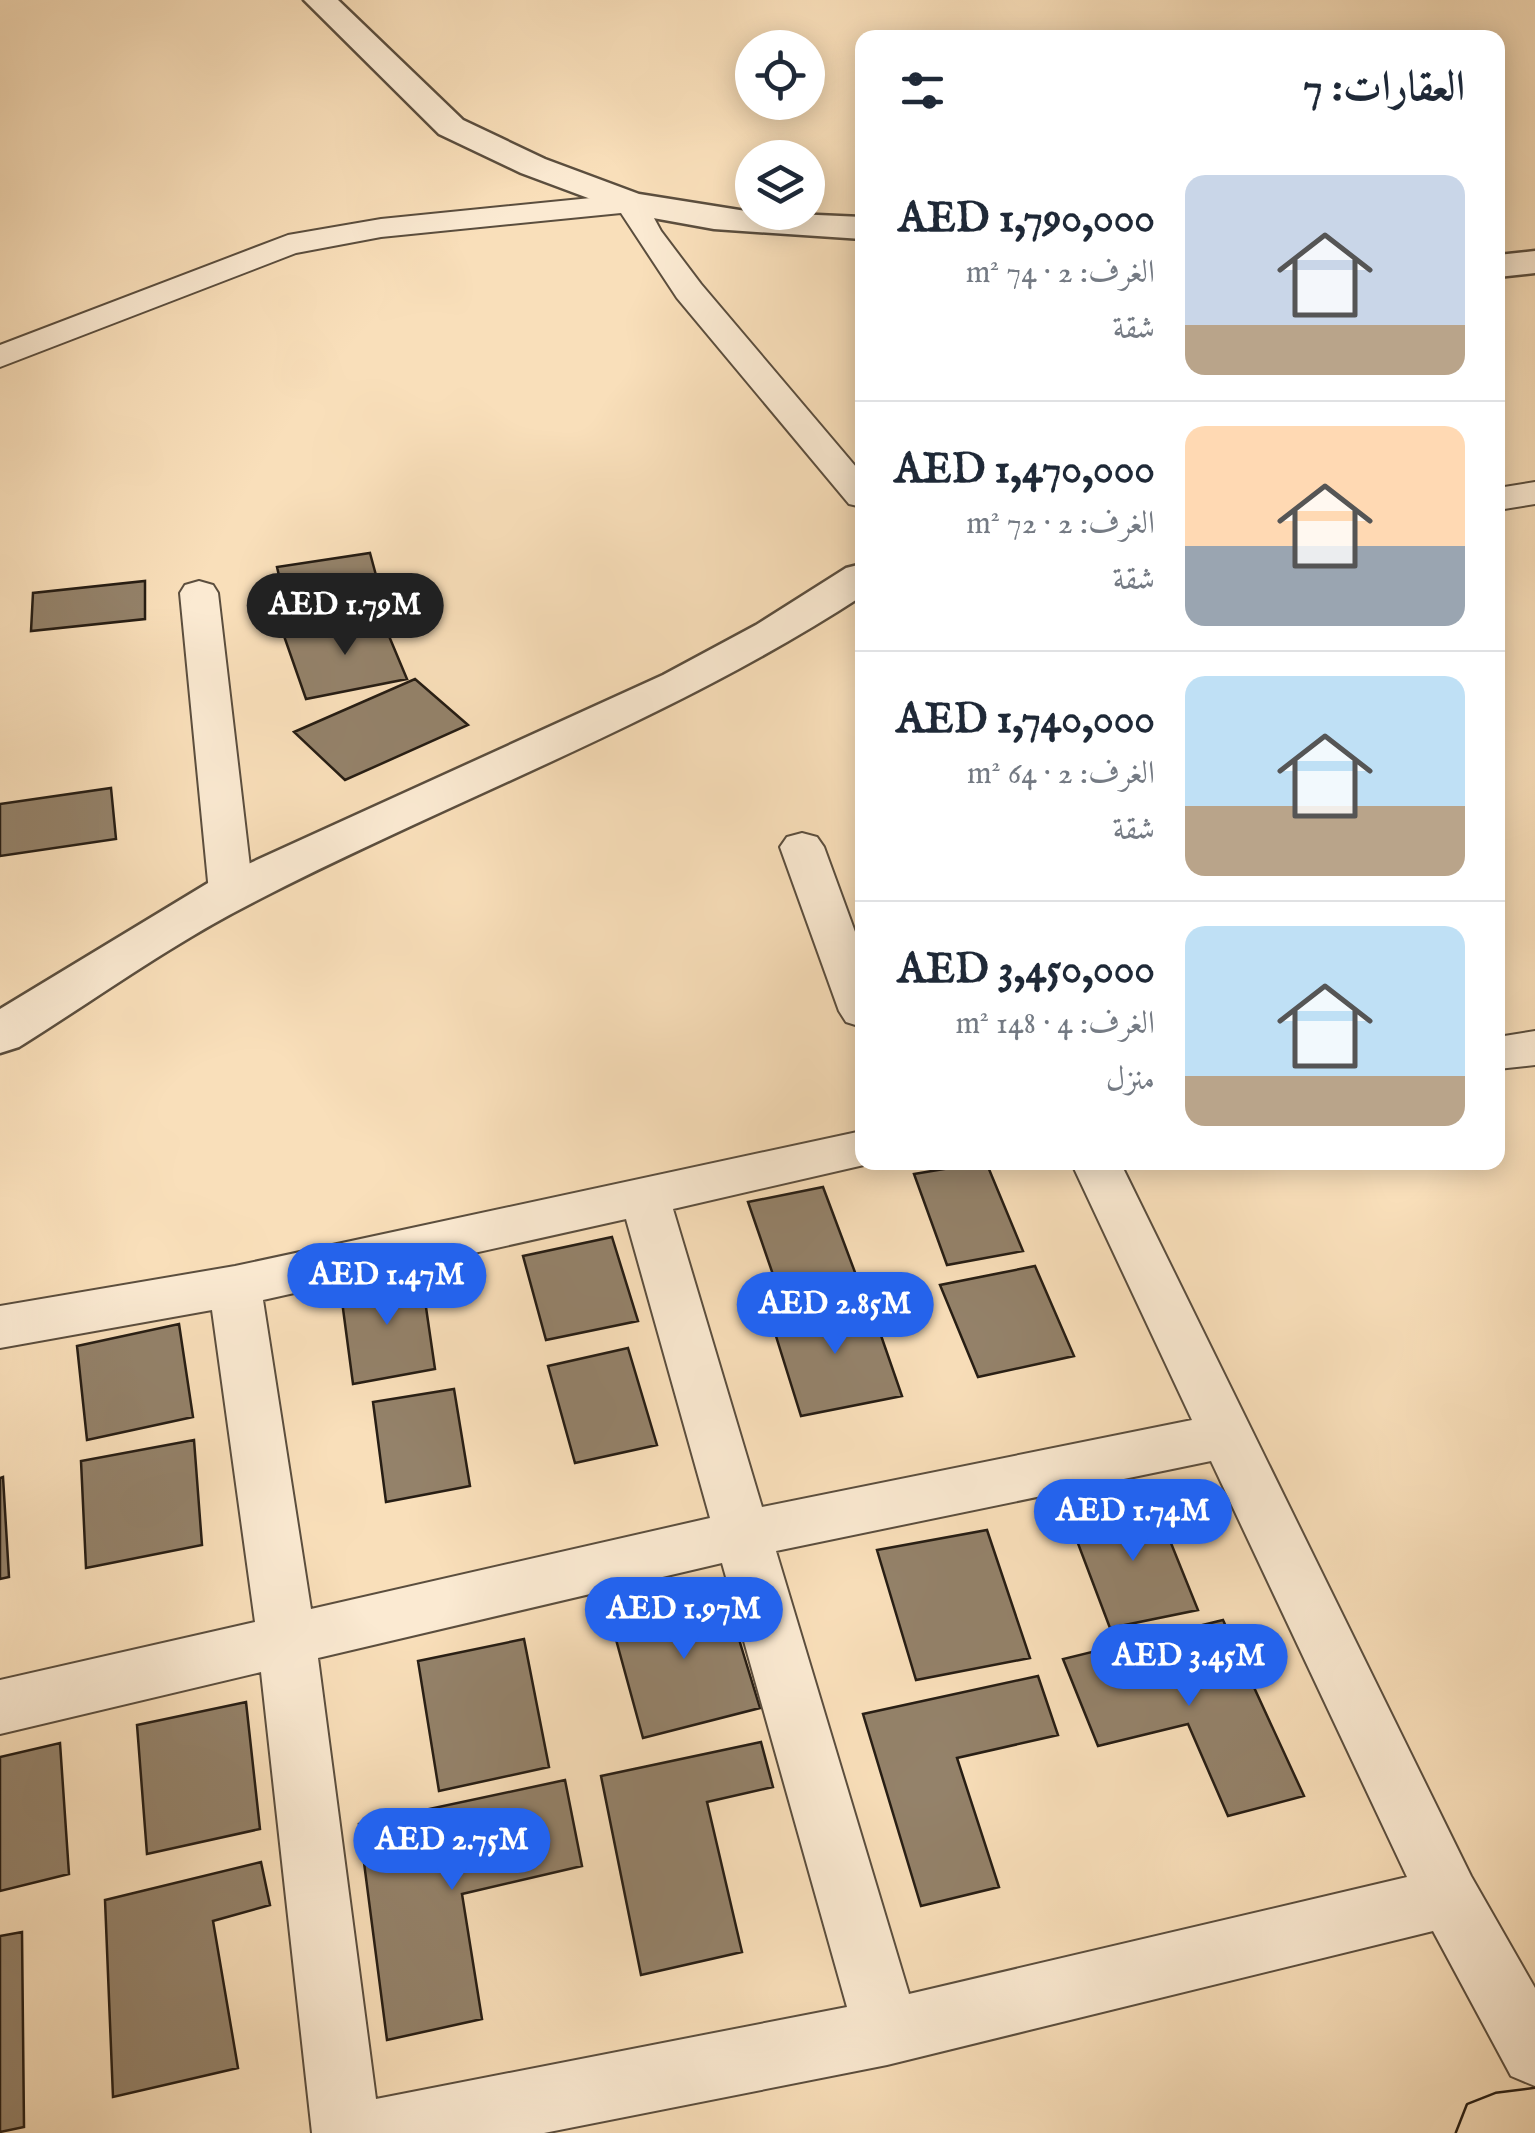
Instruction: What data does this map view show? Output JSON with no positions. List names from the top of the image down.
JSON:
{
  "page": {
    "heading": "العقارات: 7",
    "list": [
      {
        "name": "AED 1,790,000",
        "note": "الغرف: 2 · 74 m² · شقة"
      },
      {
        "name": "AED 1,470,000",
        "note": "الغرف: 2 · 72 m² · شقة"
      },
      {
        "name": "AED 1,740,000",
        "note": "الغرف: 2 · 64 m² · شقة"
      },
      {
        "name": "AED 3,450,000",
        "note": "الغرف: 4 · 148 m² · منزل"
      }
    ],
    "price": [
      "AED 1.79M",
      "AED 1.47M",
      "AED 2.85M",
      "AED 1.74M",
      "AED 1.97M",
      "AED 3.45M",
      "AED 2.75M"
    ]
  }
}
